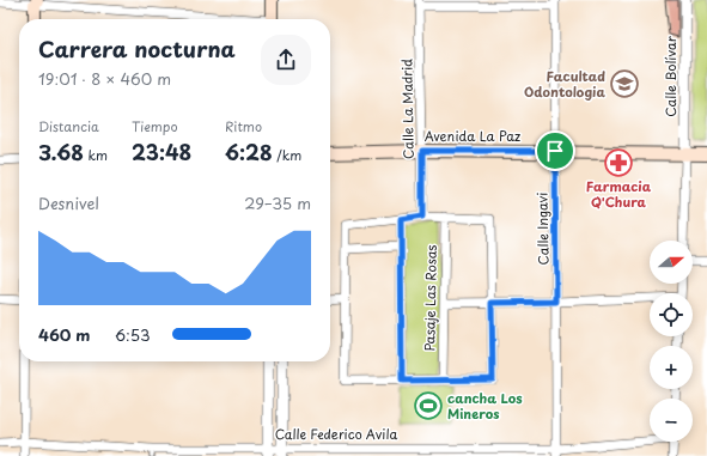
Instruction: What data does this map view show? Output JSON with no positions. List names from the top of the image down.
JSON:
{
  "streets": {
    "main road": ["Avenida La Paz"],
    "street": [
      "Calle Bolívar",
      "Calle La Madrid",
      "Calle Ingavi",
      "Pasaje Las Rosas",
      "Calle Federico Avila"
    ]
  },
  "crossings": [
    ["Calle Bolívar", "Avenida La Paz"],
    ["Calle La Madrid", "Avenida La Paz"],
    ["Avenida La Paz", "Calle Ingavi"],
    ["Calle Ingavi", "Calle Federico Avila"]
  ],
  "places": {
    "school or university": ["Facultad Odontologia"],
    "pharmacy": ["Farmacia Q'Chura"],
    "sports": ["cancha Los Mineros"]
  },
  "north": "right",
  "page": {
    "heading": ["Carrera nocturna", "19:01 · 8 × 460 m"],
    "stats": [
      ["Distancia", "3.68 km"],
      ["Tiempo", "23:48"],
      ["Ritmo", "6:28 /km"]
    ],
    "chart": ["Desnivel", "29–35 m"],
    "map_buttons": ["+", "−"],
    "list": [
      {
        "name": "460 m",
        "note": "6:53"
      }
    ]
  }
}
